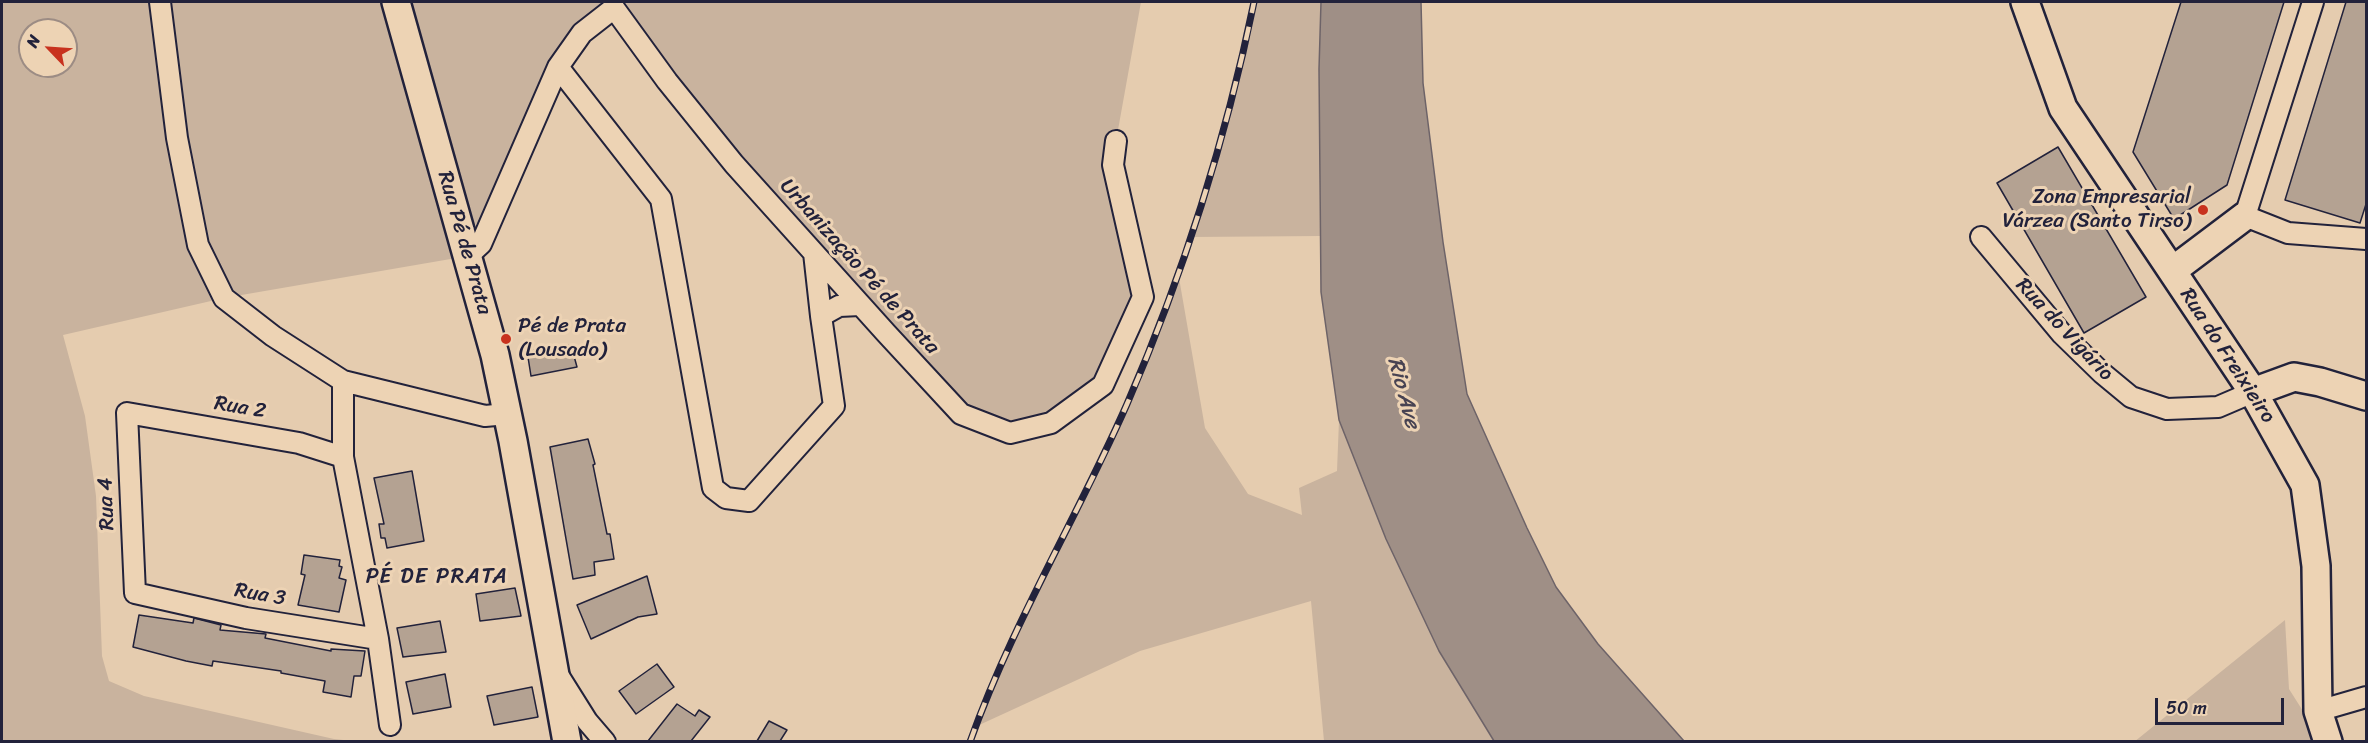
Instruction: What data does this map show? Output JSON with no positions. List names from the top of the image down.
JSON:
{
  "streets": {
    "street": [
      "Rua Pé de Prata",
      "Urbanização Pé de Prata",
      "Rua do Vigário",
      "Rua do Freixieiro",
      "Rua 2",
      "Rua 4",
      "Rua 3"
    ]
  },
  "crossings": [
    ["Rua Pé de Prata", "Urbanização Pé de Prata"],
    ["Rua do Vigário", "Rua do Freixieiro"],
    ["Rua 2", "Rua 4"],
    ["Rua 4", "Rua 3"]
  ],
  "districts": ["PÉ DE PRATA"],
  "water": ["Rio Ave"],
  "places": ["Zona Empresarial Várzea (Santo Tirso)", "Pé de Prata (Lousado)"],
  "scale_bar": "50 m",
  "north": "top left"
}
